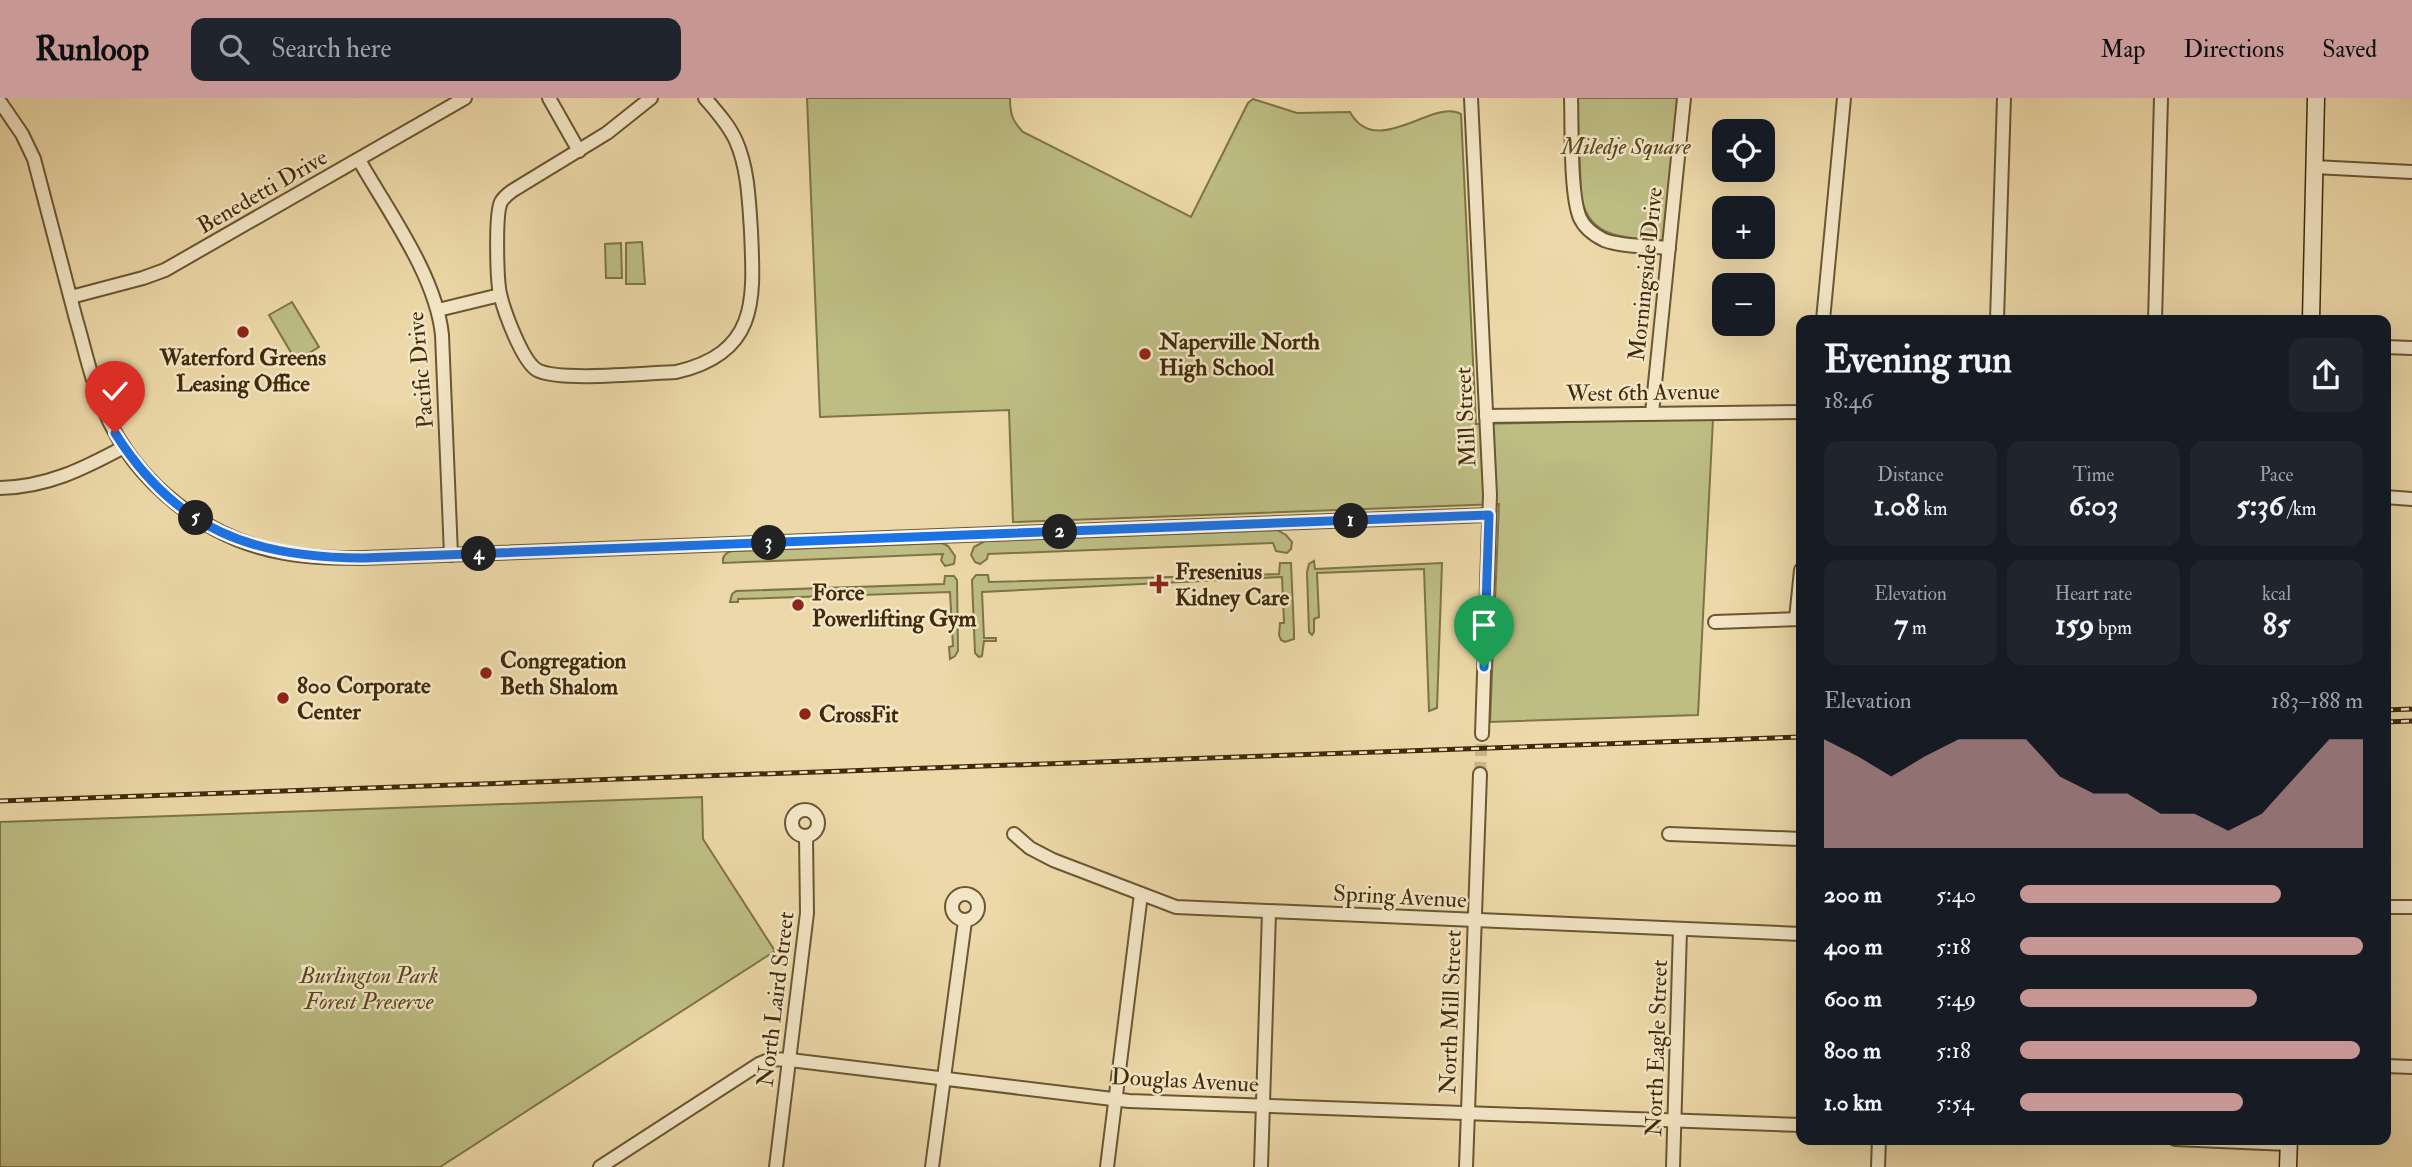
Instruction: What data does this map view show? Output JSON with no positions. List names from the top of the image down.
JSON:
{
  "streets": {
    "street": [
      "Benedetti Drive",
      "Morningside Drive",
      "Pacific Drive",
      "West 6th Avenue",
      "Mill Street",
      "Spring Avenue",
      "North Laird Street",
      "North Mill Street",
      "North Eagle Street",
      "Douglas Avenue"
    ]
  },
  "crossings": [
    ["Benedetti Drive", "Pacific Drive"],
    ["Morningside Drive", "West 6th Avenue"],
    ["West 6th Avenue", "Mill Street"],
    ["Spring Avenue", "North Mill Street"],
    ["Spring Avenue", "North Eagle Street"],
    ["North Laird Street", "Douglas Avenue"],
    ["North Mill Street", "Douglas Avenue"],
    ["North Eagle Street", "Douglas Avenue"]
  ],
  "parks": ["Miledje Square", "Burlington Park Forest Preserve"],
  "places": {
    "other": [
      "Waterford Greens Leasing Office",
      "Naperville North High School",
      "Force Powerlifting Gym",
      "Congregation Beth Shalom",
      "800 Corporate Center",
      "CrossFit"
    ],
    "health": ["Fresenius Kidney Care"]
  },
  "page": {
    "header": "Runloop",
    "search": "Search here",
    "nav": ["Map", "Directions", "Saved"],
    "map_buttons": ["+", "−"],
    "heading": ["Evening run", "18:46"],
    "stats": [
      ["Distance", "1.08 km"],
      ["Time", "6:03"],
      ["Pace", "5:36 /km"],
      ["Elevation", "7 m"],
      ["Heart rate", "159 bpm"],
      ["kcal", "85"]
    ],
    "pins": [
      "5",
      "1",
      "2",
      "3",
      "4"
    ],
    "chart": ["Elevation", "183–188 m"],
    "list": [
      {
        "name": "200 m",
        "note": "5:40"
      },
      {
        "name": "400 m",
        "note": "5:18"
      },
      {
        "name": "600 m",
        "note": "5:49"
      },
      {
        "name": "800 m",
        "note": "5:18"
      },
      {
        "name": "1.0 km",
        "note": "5:54"
      }
    ]
  }
}
